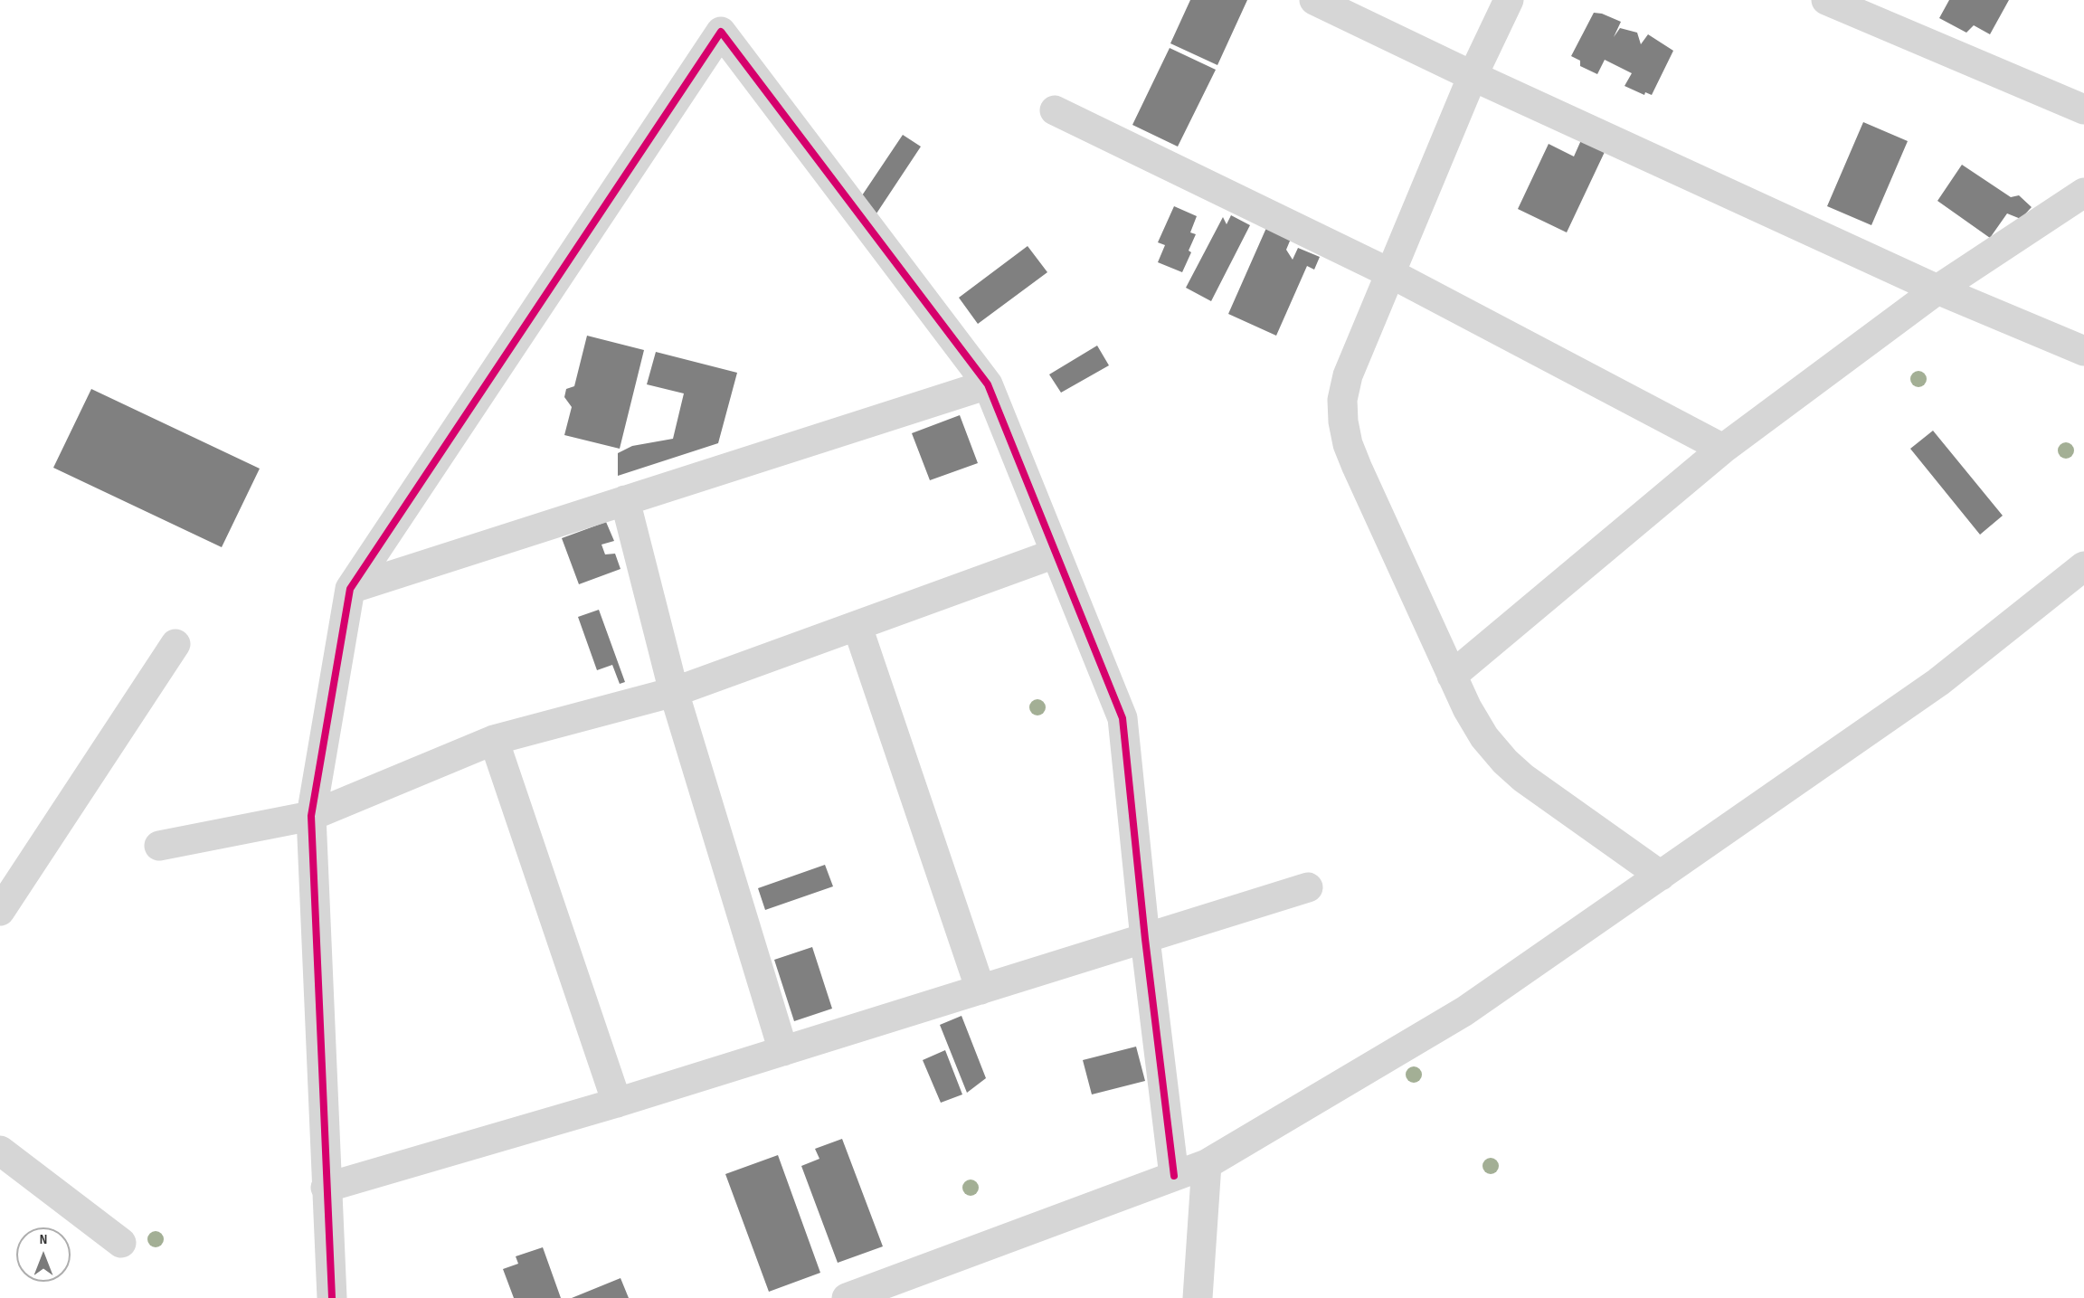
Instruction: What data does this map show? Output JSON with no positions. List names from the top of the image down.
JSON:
{
  "north": "top"
}
